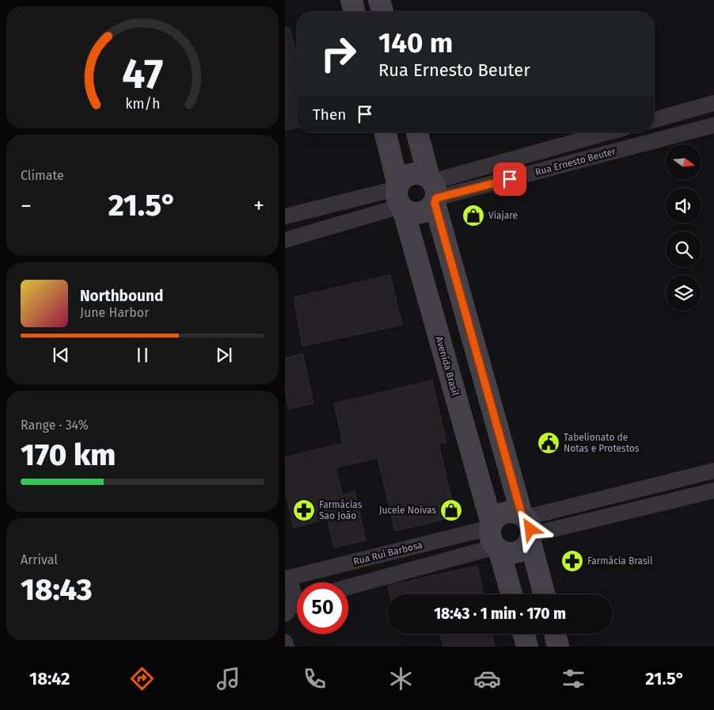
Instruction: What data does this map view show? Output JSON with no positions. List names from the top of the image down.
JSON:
{
  "streets": {
    "main road": ["Avenida Brasil"],
    "street": ["Rua Ernesto Beuter", "Rua Rui Barbosa"]
  },
  "crossings": [
    ["Rua Ernesto Beuter", "Avenida Brasil"],
    ["Avenida Brasil", "Rua Rui Barbosa"]
  ],
  "places": {
    "shop": ["Viajare", "Jucele Noivas"],
    "public building": ["Tabelionato de Notas e Protestos"],
    "pharmacy": ["Farmácias Sao João", "Farmácia Brasil"]
  },
  "north": "right",
  "page": {
    "turn": ["140 m", "Rua Ernesto Beuter"],
    "then": "Then",
    "tile": [
      "Climate",
      ["Range · 34%", "170 km"],
      ["Arrival", "18:43"]
    ],
    "heat": ["−", "21.5°", "+"],
    "song": ["Northbound", "June Harbor"],
    "limit": "50",
    "trip": "18:43 · 1 min · 170 m",
    "tabs": ["18:42", "21.5°"],
    "gauge": ["47", "km/h"]
  }
}
